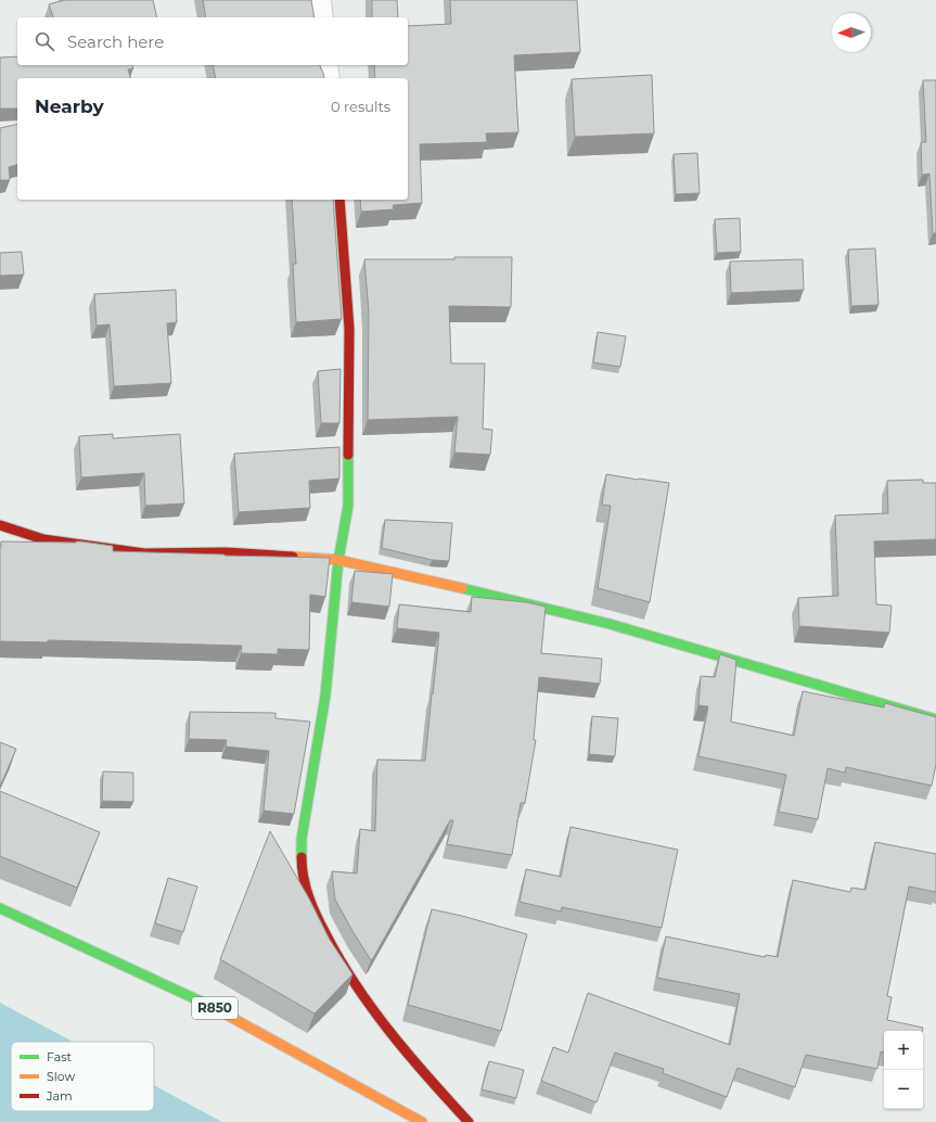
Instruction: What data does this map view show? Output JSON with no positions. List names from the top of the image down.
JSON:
{
  "streets": {
    "street": ["R850"]
  },
  "legend": ["Fast", "Slow", "Jam"],
  "north": "left",
  "page": {
    "search": "Search here",
    "heading": ["Nearby", "0 results"],
    "map_buttons": ["+", "−"]
  }
}
